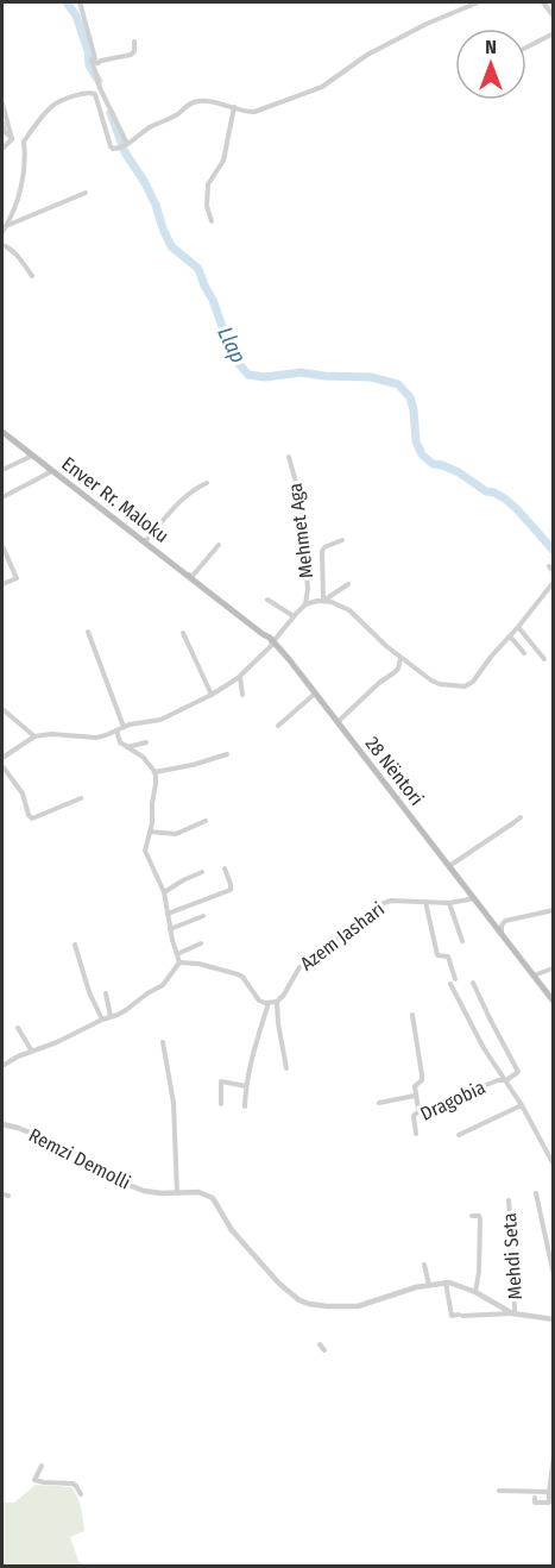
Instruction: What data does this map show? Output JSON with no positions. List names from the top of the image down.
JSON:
{
  "streets": {
    "main road": ["Enver Rr. Maloku", "28 Nëntori"],
    "street": [
      "Mehmet Aga",
      "Azem Jashari",
      "Dragobia",
      "Remzi Demolli",
      "Mehdi Seta"
    ]
  },
  "crossings": [
    ["Enver Rr. Maloku", "28 Nëntori"],
    ["28 Nëntori", "Azem Jashari"],
    ["Remzi Demolli", "Mehdi Seta"]
  ],
  "water": ["Llap"],
  "north": "top"
}
